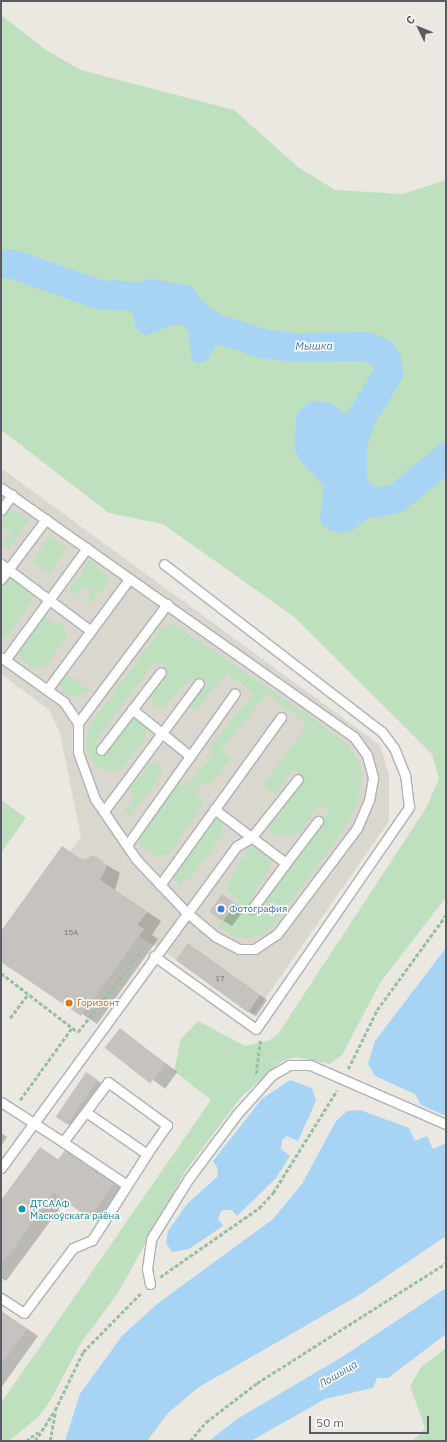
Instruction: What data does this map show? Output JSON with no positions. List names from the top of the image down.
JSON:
{
  "water": ["Мышка", "Лошыца"],
  "places": ["Фотография", "Горизонт", "ДТСААФ Маскоўскага раёна"],
  "house_numbers": ["15А", "17"],
  "scale_bar": "50 m",
  "north": "top left"
}
